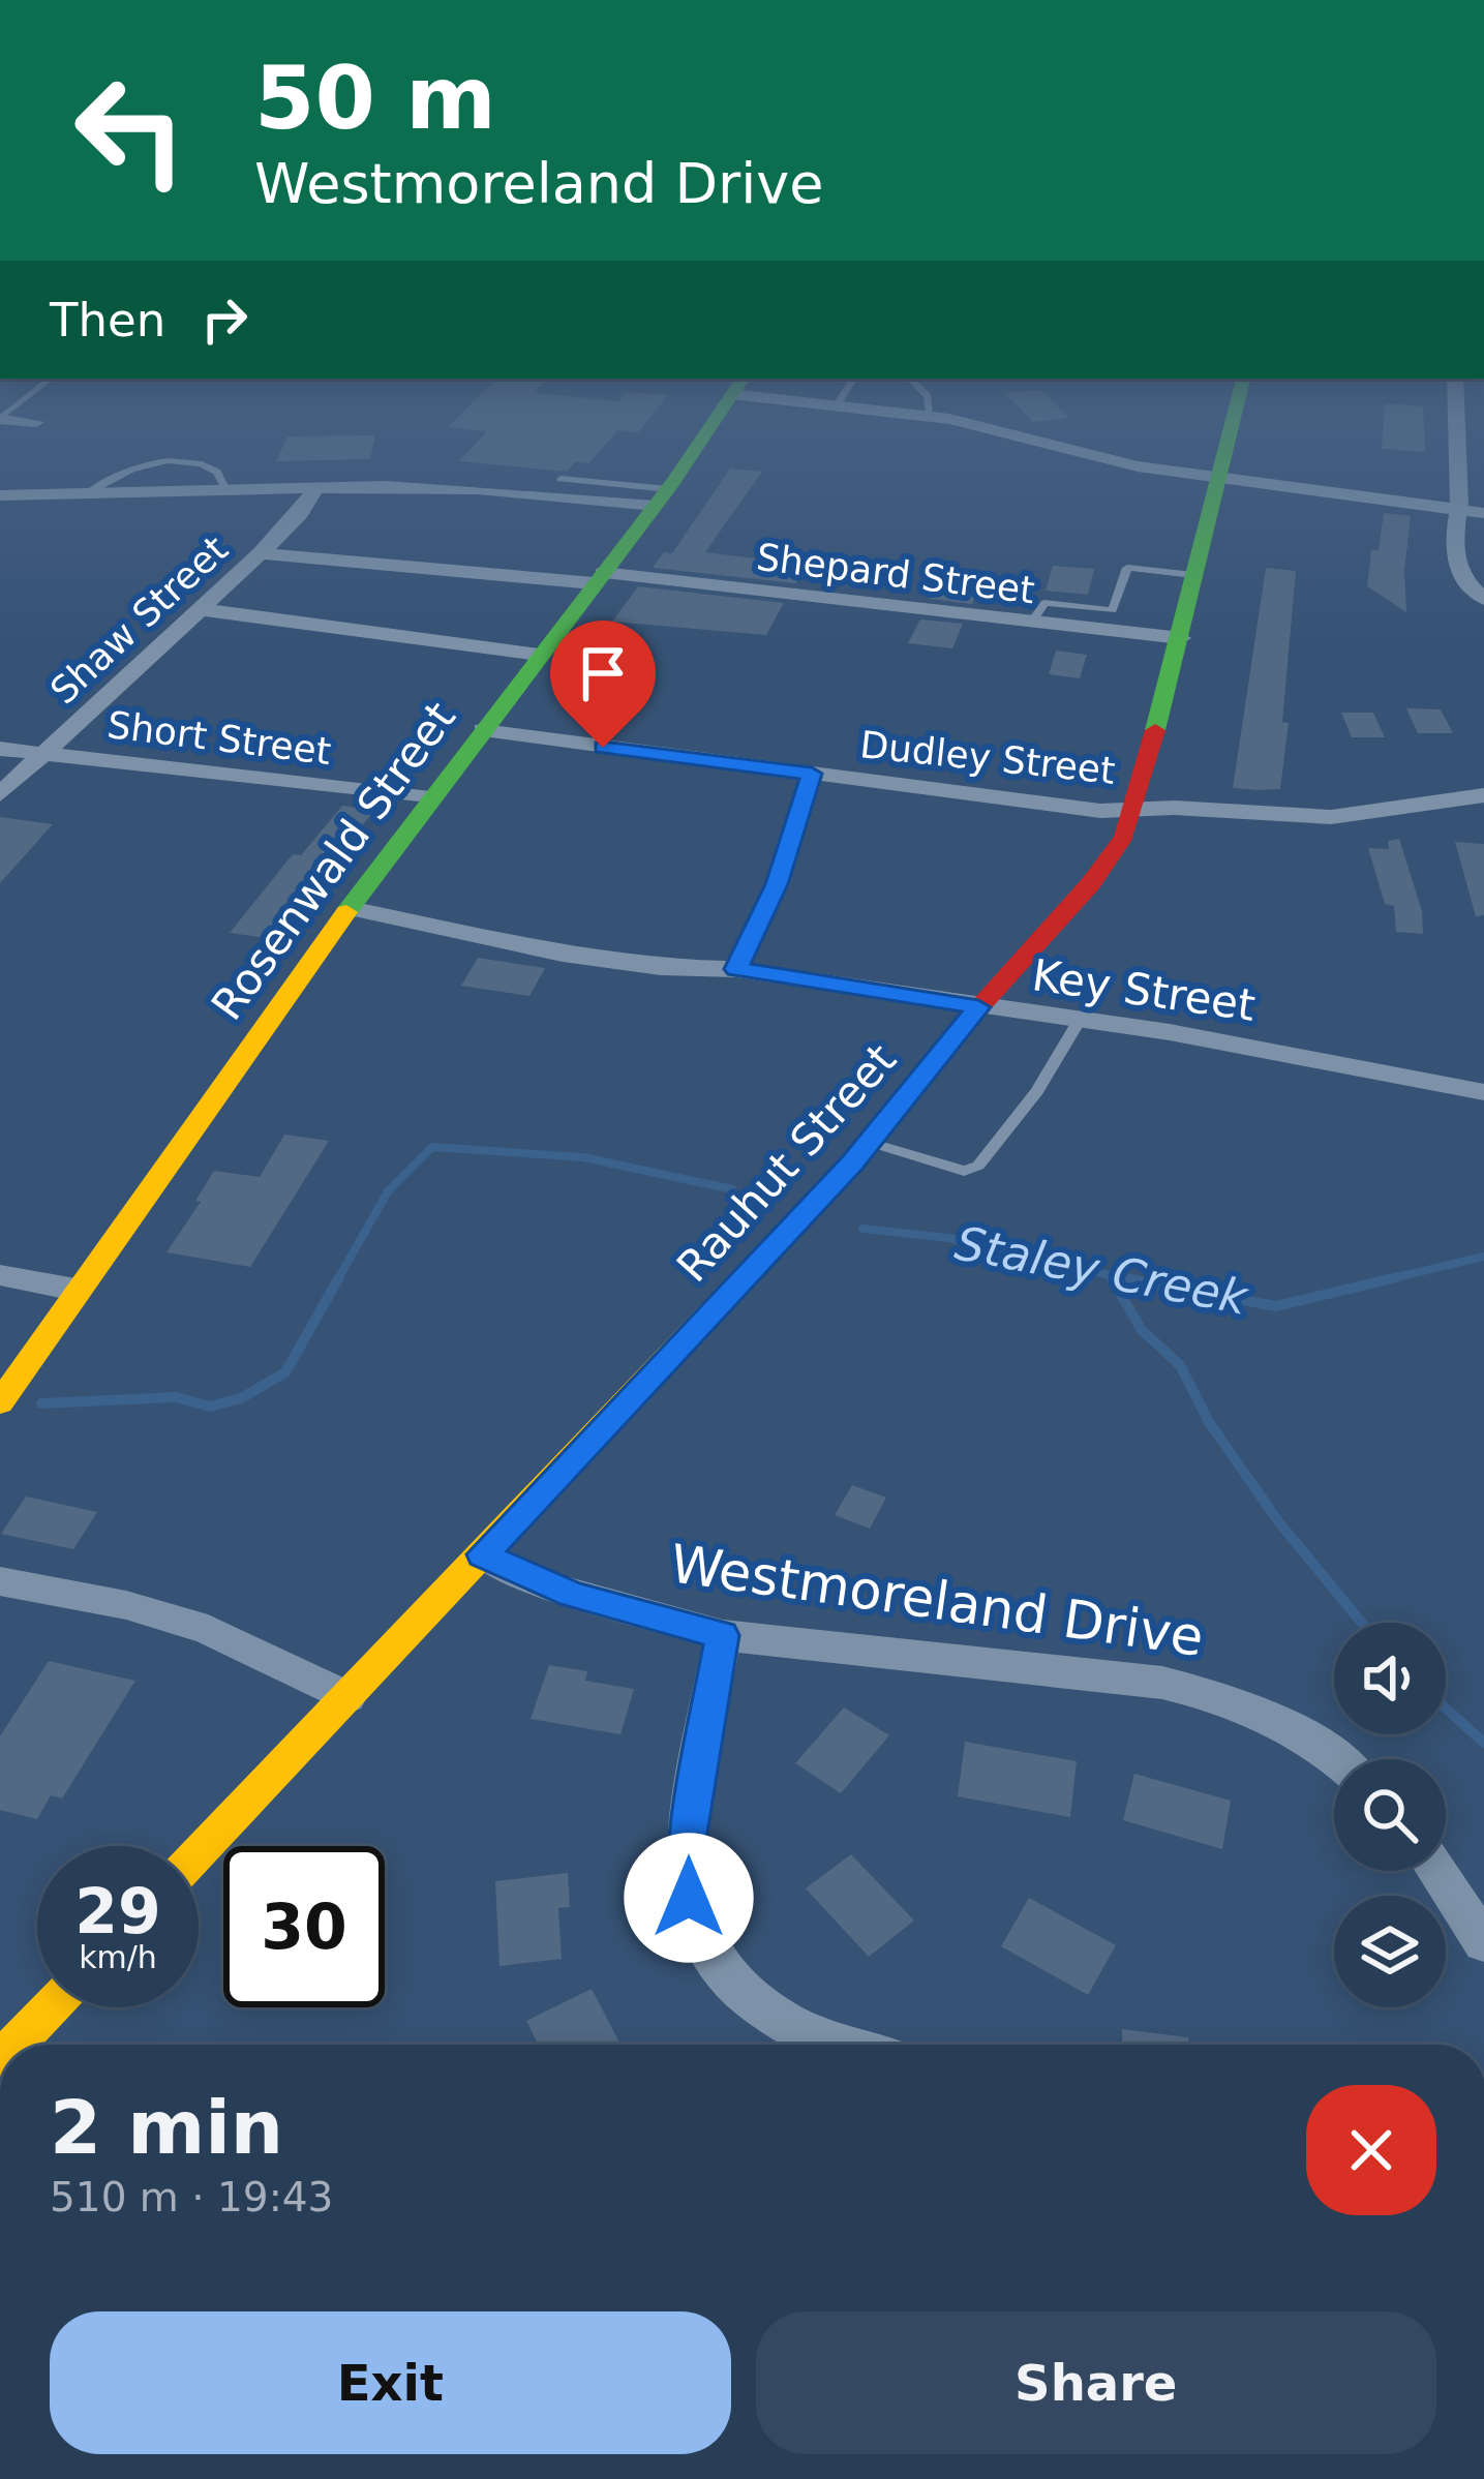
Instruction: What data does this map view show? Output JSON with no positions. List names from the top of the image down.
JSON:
{
  "streets": {
    "main road": ["Rosenwald Street", "Rauhut Street"],
    "street": [
      "Shepard Street",
      "Shaw Street",
      "Short Street",
      "Dudley Street",
      "Key Street",
      "Westmoreland Drive"
    ]
  },
  "crossings": [
    ["Shepard Street", "Shaw Street"],
    ["Shepard Street", "Rosenwald Street"],
    ["Shepard Street", "Rauhut Street"],
    ["Shaw Street", "Short Street"],
    ["Short Street", "Rosenwald Street"],
    ["Dudley Street", "Rosenwald Street"],
    ["Dudley Street", "Rauhut Street"],
    ["Rosenwald Street", "Key Street"],
    ["Key Street", "Rauhut Street"],
    ["Rauhut Street", "Westmoreland Drive"]
  ],
  "water": ["Staley Creek"],
  "page": {
    "turn": ["50 m", "Westmoreland Drive"],
    "then": "Then",
    "speed": "29 km/h",
    "limit": "30",
    "heading": ["2 min", "510 m · 19:43"],
    "buttons": ["Exit", "Share"]
  }
}
